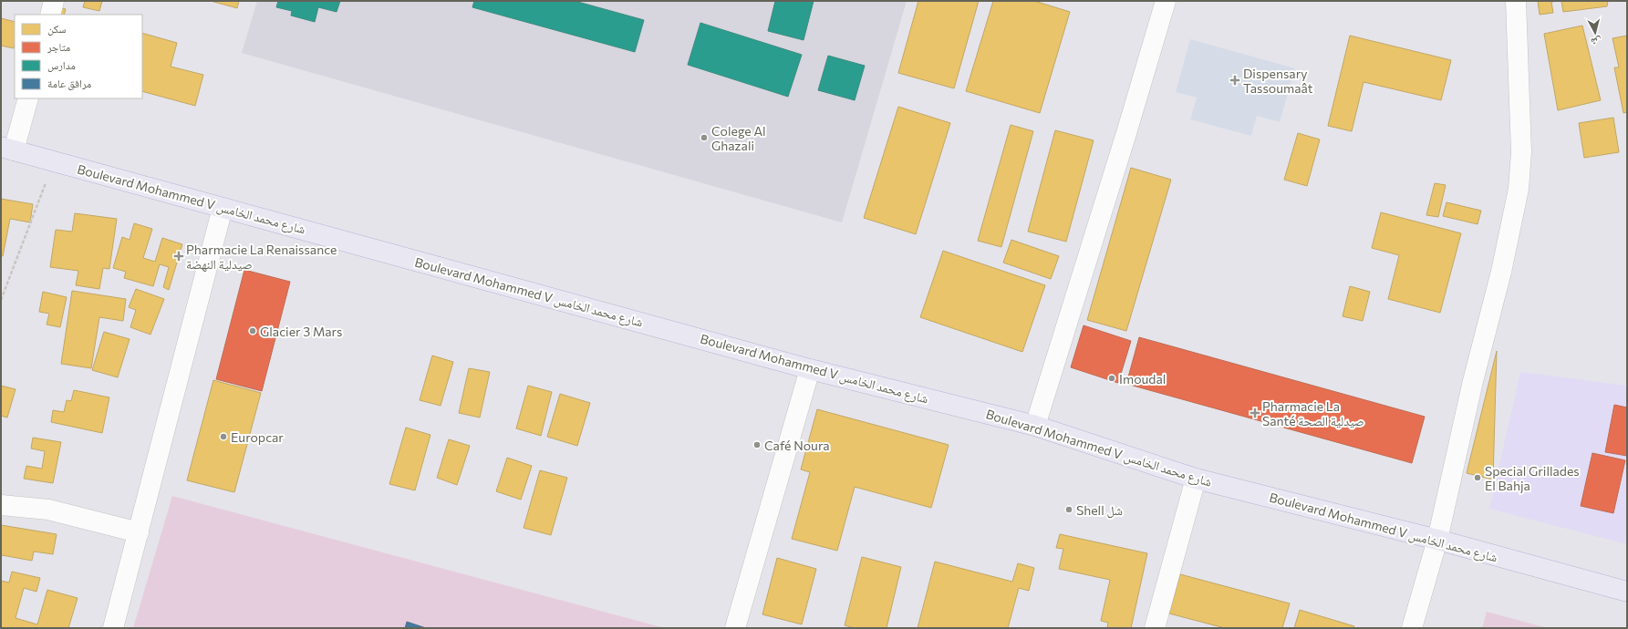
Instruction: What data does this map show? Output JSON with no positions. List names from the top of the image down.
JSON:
{
  "streets": {
    "main road": ["Boulevard Mohammed V شارع محمد الخامس"]
  },
  "places": {
    "health": ["Dispensary Tassoumaât", "Pharmacie La Renaissance صيدلية النهضة", "Pharmacie La Santé صيدلية الصحة"],
    "other": [
      "Colege Al Ghazali",
      "Glacier 3 Mars",
      "Imoudal",
      "Europcar",
      "Café Noura",
      "Special Grillades El Bahja",
      "Shell شل"
    ]
  },
  "legend": [
    "سكن",
    "متاجر",
    "مدارس",
    "مرافق عامة"
  ],
  "north": "bottom"
}
